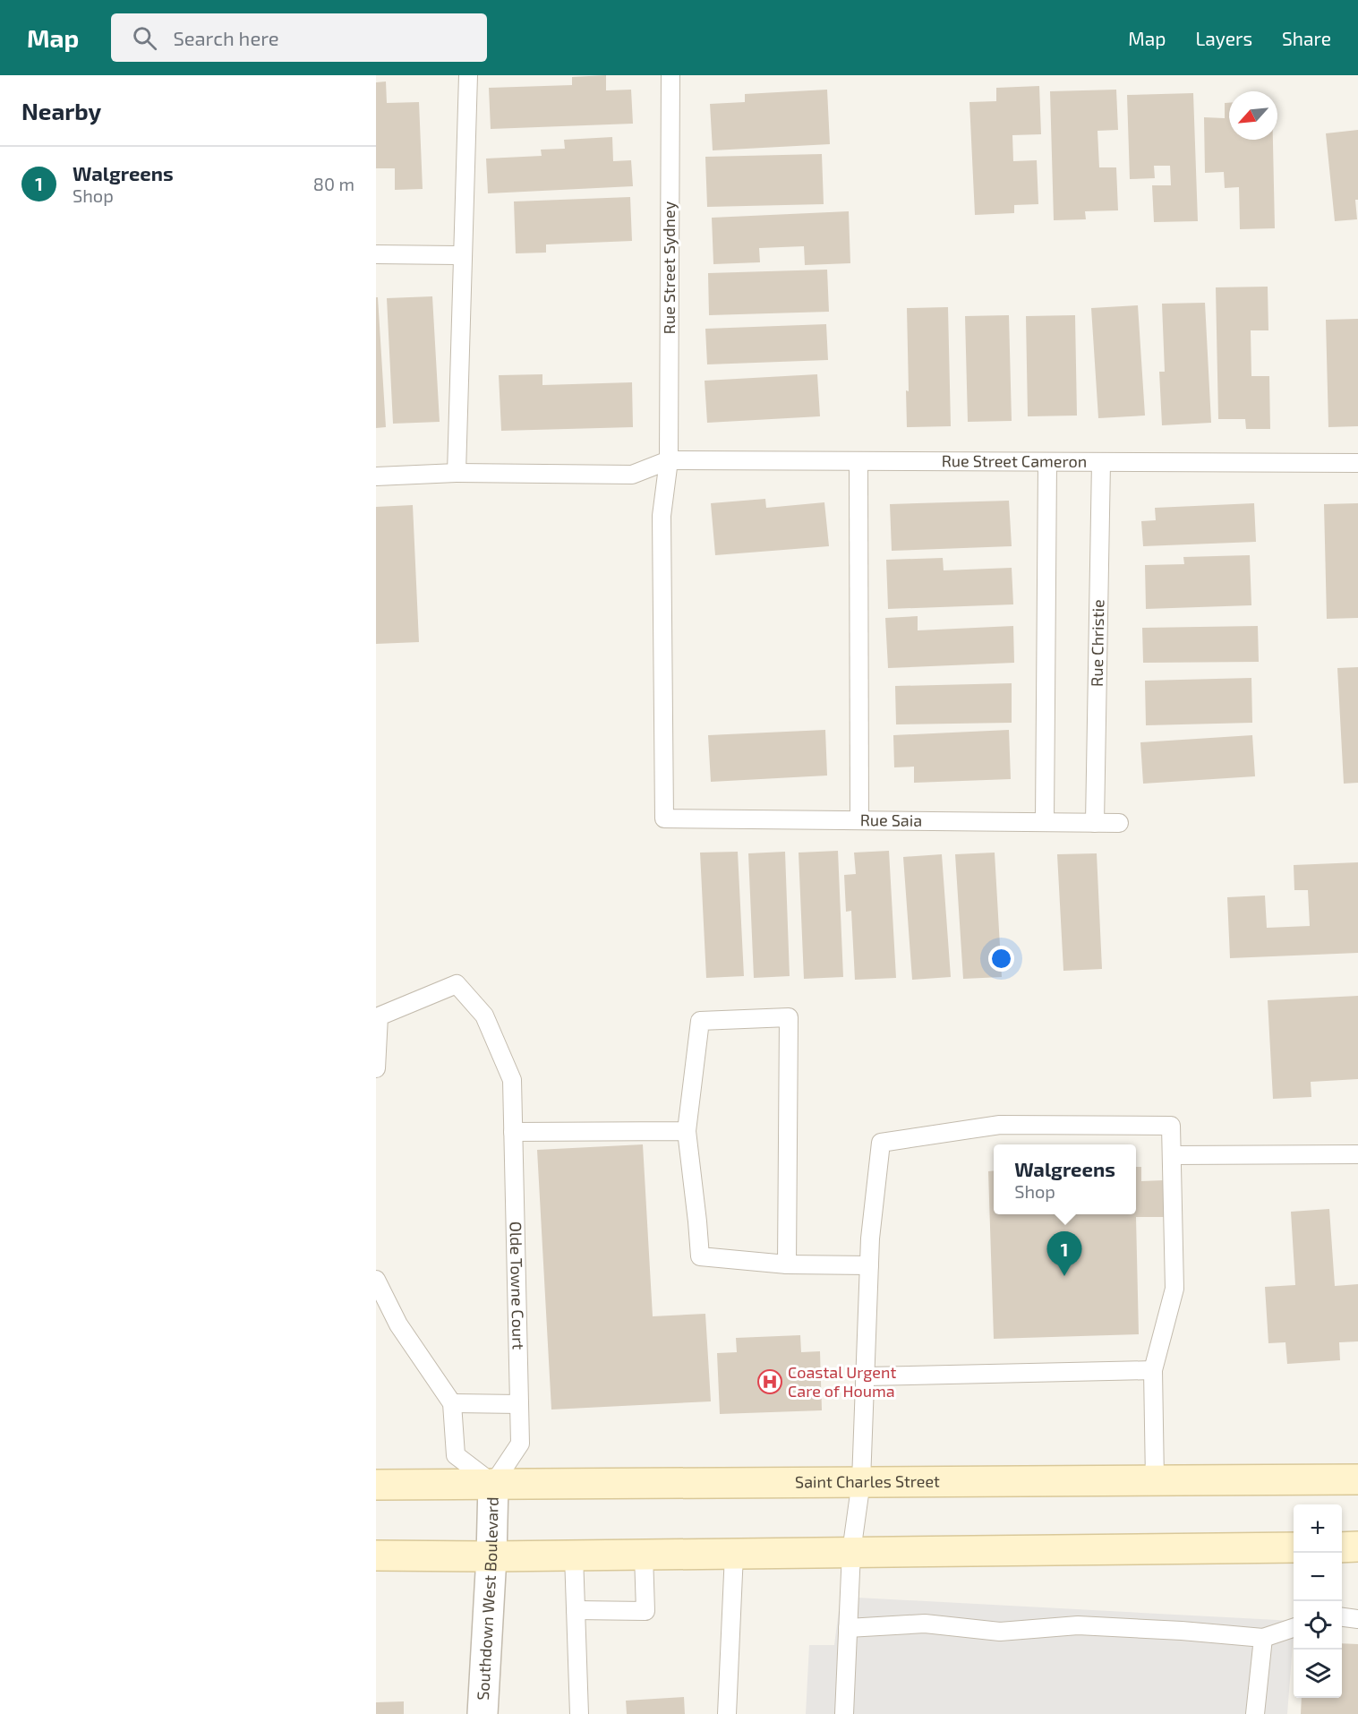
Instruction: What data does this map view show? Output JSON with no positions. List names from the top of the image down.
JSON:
{
  "streets": {
    "street": ["Saint Charles Street", "Southdown West Boulevard"],
    "lane": [
      "Rue Street Sydney",
      "Rue Street Cameron",
      "Rue Christie",
      "Rue Saia",
      "Olde Towne Court"
    ]
  },
  "crossings": [
    ["Rue Street Sydney", "Rue Street Cameron"],
    ["Rue Street Sydney", "Rue Saia"],
    ["Rue Street Cameron", "Rue Christie"],
    ["Rue Christie", "Rue Saia"],
    ["Olde Towne Court", "Saint Charles Street"],
    ["Olde Towne Court", "Southdown West Boulevard"],
    ["Saint Charles Street", "Southdown West Boulevard"]
  ],
  "places": {
    "hospital": ["Coastal Urgent Care of Houma"]
  },
  "north": "bottom left",
  "page": {
    "header": "Map",
    "search": "Search here",
    "nav": ["Map", "Layers", "Share"],
    "heading": "Nearby",
    "list": [
      {
        "mark": "1",
        "name": "Walgreens",
        "note": "Shop",
        "value": "80 m"
      }
    ],
    "popup": ["Walgreens", "Shop"],
    "pins": "1",
    "map_buttons": ["+", "−"]
  }
}
